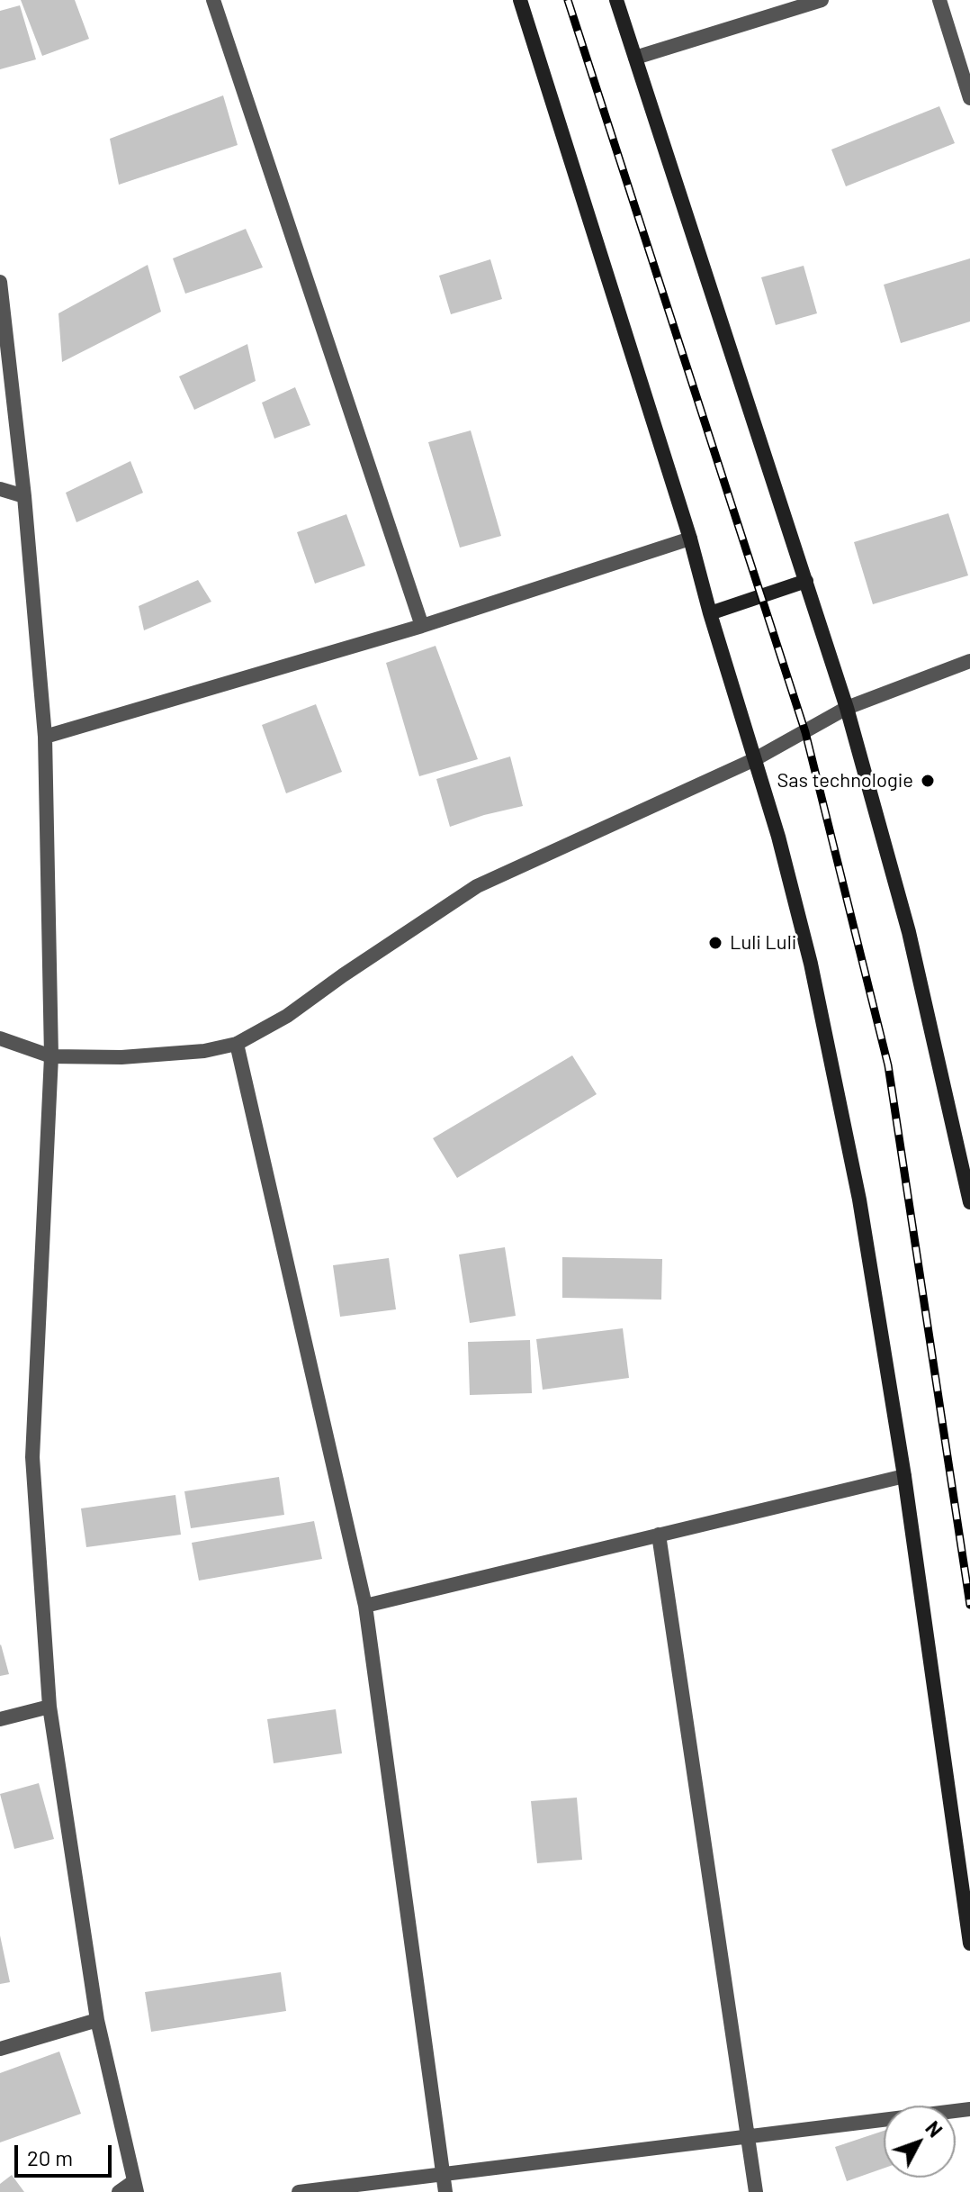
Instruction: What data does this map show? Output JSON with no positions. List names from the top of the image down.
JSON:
{
  "places": ["Sas technologie", "Luli Luli"],
  "scale_bar": "20 m",
  "north": "top right"
}
